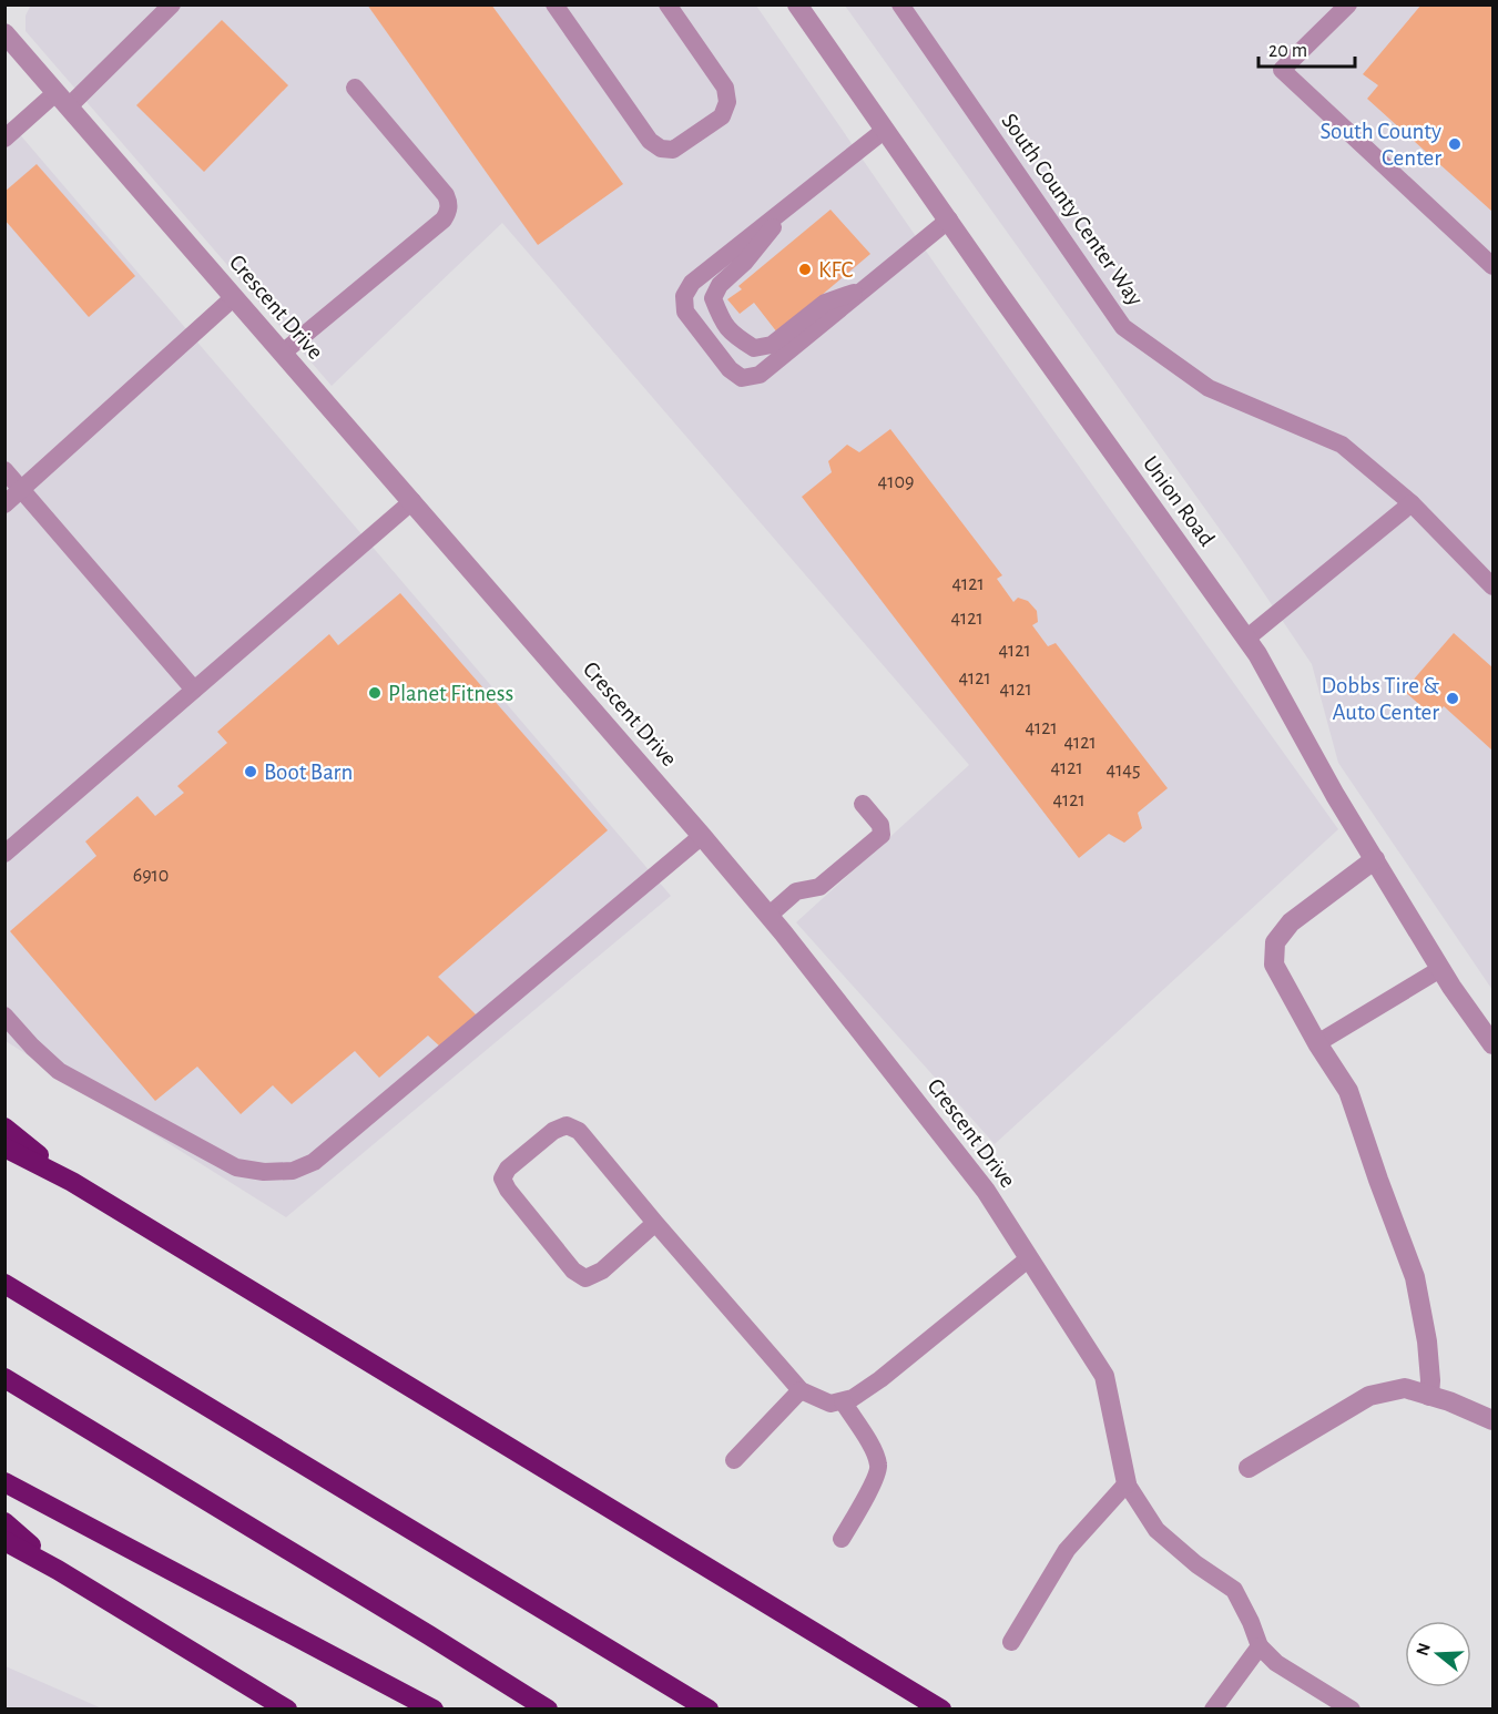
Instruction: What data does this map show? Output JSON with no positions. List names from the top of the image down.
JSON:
{
  "streets": {
    "street": ["Crescent Drive", "Union Road"],
    "lane": ["South County Center Way"]
  },
  "places": [
    "South County Center",
    "KFC",
    "Planet Fitness",
    "Dobbs Tire & Auto Center",
    "Boot Barn"
  ],
  "house_numbers": [
    "4109",
    "4121",
    "4121",
    "4121",
    "4121",
    "4121",
    "4121",
    "4121",
    "4121",
    "4145",
    "4121",
    "6910"
  ],
  "scale_bar": "20 m",
  "north": "left"
}
